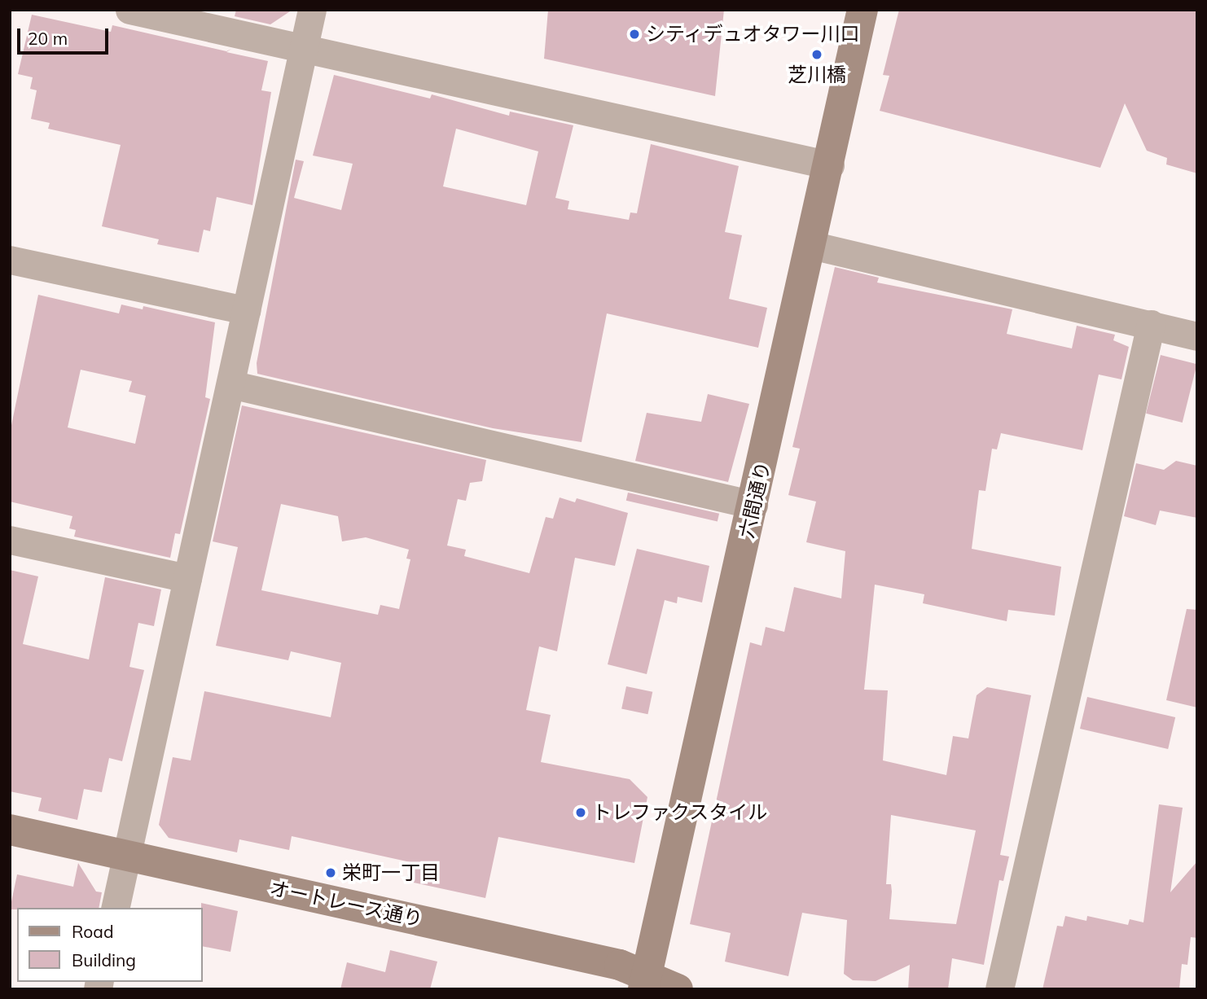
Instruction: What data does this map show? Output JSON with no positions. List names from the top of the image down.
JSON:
{
  "streets": {
    "street": ["六間通り", "オートレース通り"]
  },
  "crossings": [
    ["六間通り", "オートレース通り"]
  ],
  "places": [
    "シティデュオタワー川口",
    "芝川橋",
    "トレファクスタイル",
    "栄町一丁目"
  ],
  "legend": ["Road", "Building"],
  "scale_bar": "20 m"
}
